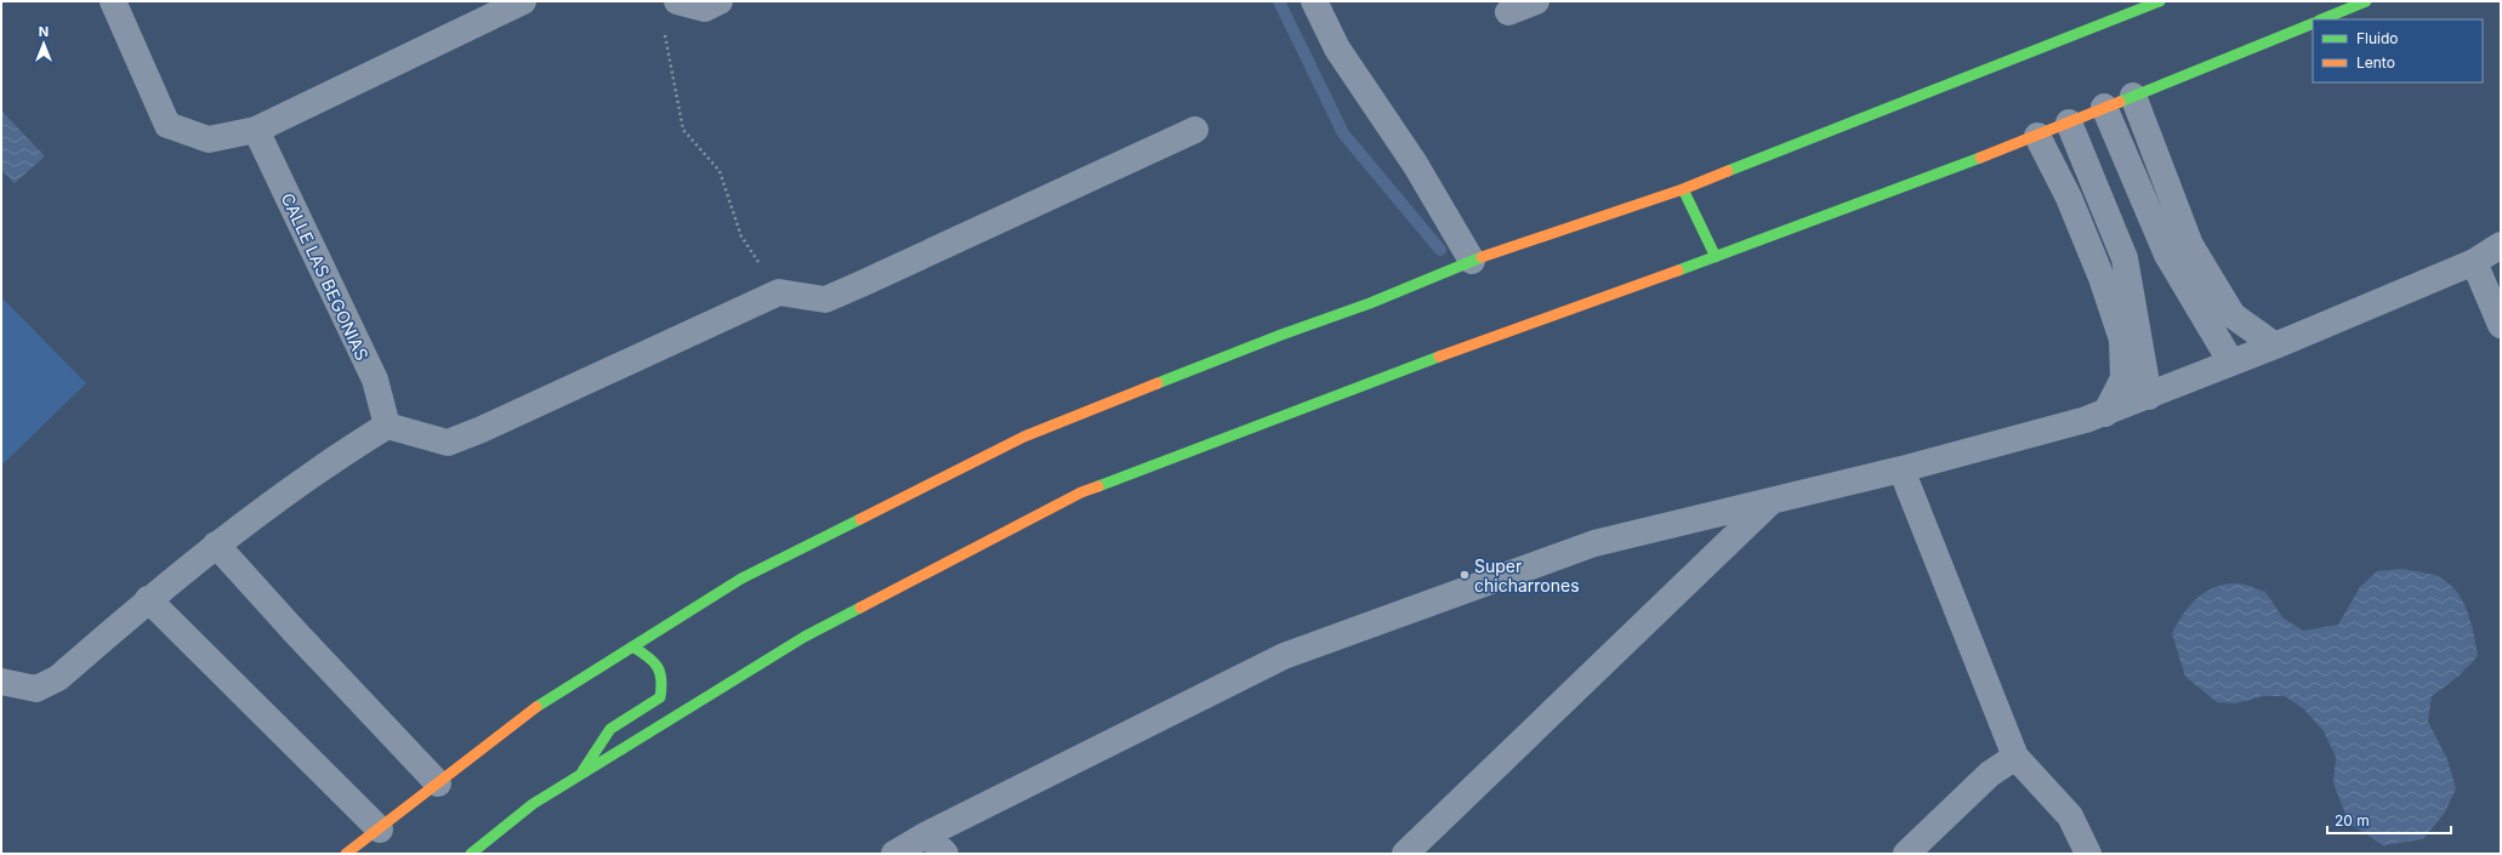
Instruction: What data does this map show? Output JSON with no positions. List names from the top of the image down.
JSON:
{
  "streets": {
    "street": ["CALLE LAS BEGONIAS"]
  },
  "places": ["Super chicharrones"],
  "legend": ["Fluido", "Lento"],
  "scale_bar": "20 m",
  "north": "top"
}
